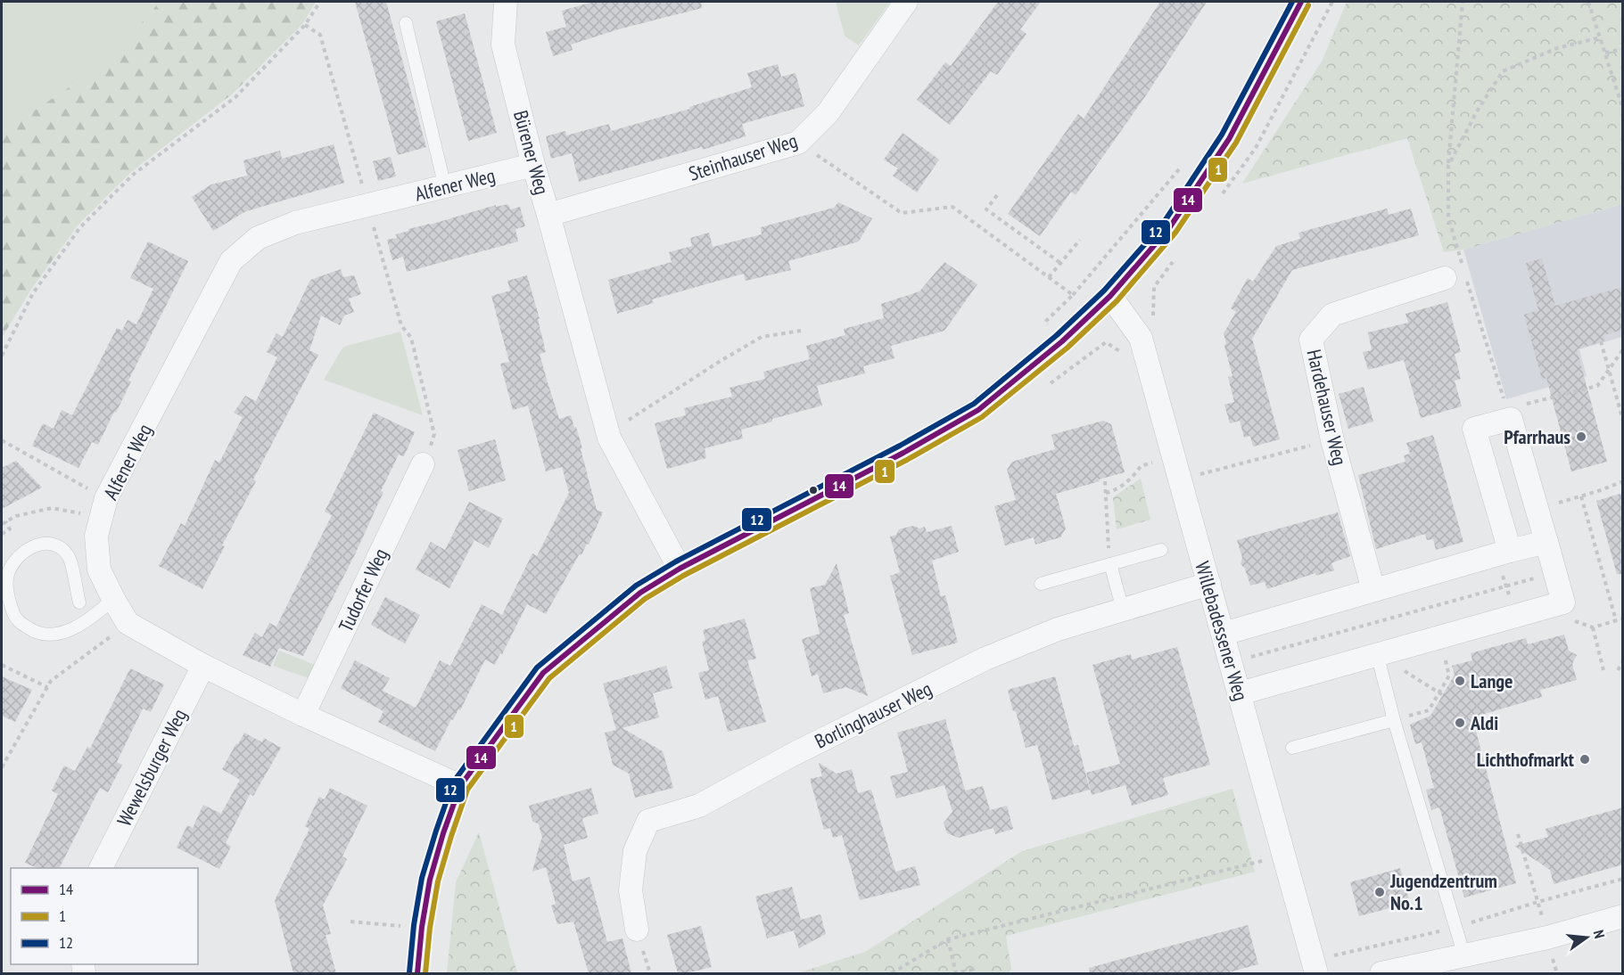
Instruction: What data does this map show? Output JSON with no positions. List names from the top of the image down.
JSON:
{
  "streets": {
    "street": [
      "Bürener Weg",
      "Steinhauser Weg",
      "Alfener Weg",
      "Hardehauser Weg",
      "Tudorfer Weg",
      "Willebadessener Weg",
      "Borlinghauser Weg",
      "Wewelsburger Weg"
    ]
  },
  "crossings": [
    ["Bürener Weg", "Steinhauser Weg"],
    ["Bürener Weg", "Alfener Weg"],
    ["Alfener Weg", "Tudorfer Weg"],
    ["Alfener Weg", "Wewelsburger Weg"],
    ["Willebadessener Weg", "Borlinghauser Weg"]
  ],
  "places": [
    "Pfarrhaus",
    "Lange",
    "Aldi",
    "Lichthofmarkt",
    "Jugendzentrum No.1"
  ],
  "lines": ["transit line 14", "transit line 12", "transit line 1"],
  "legend": ["14", "1", "12"],
  "north": "right"
}
